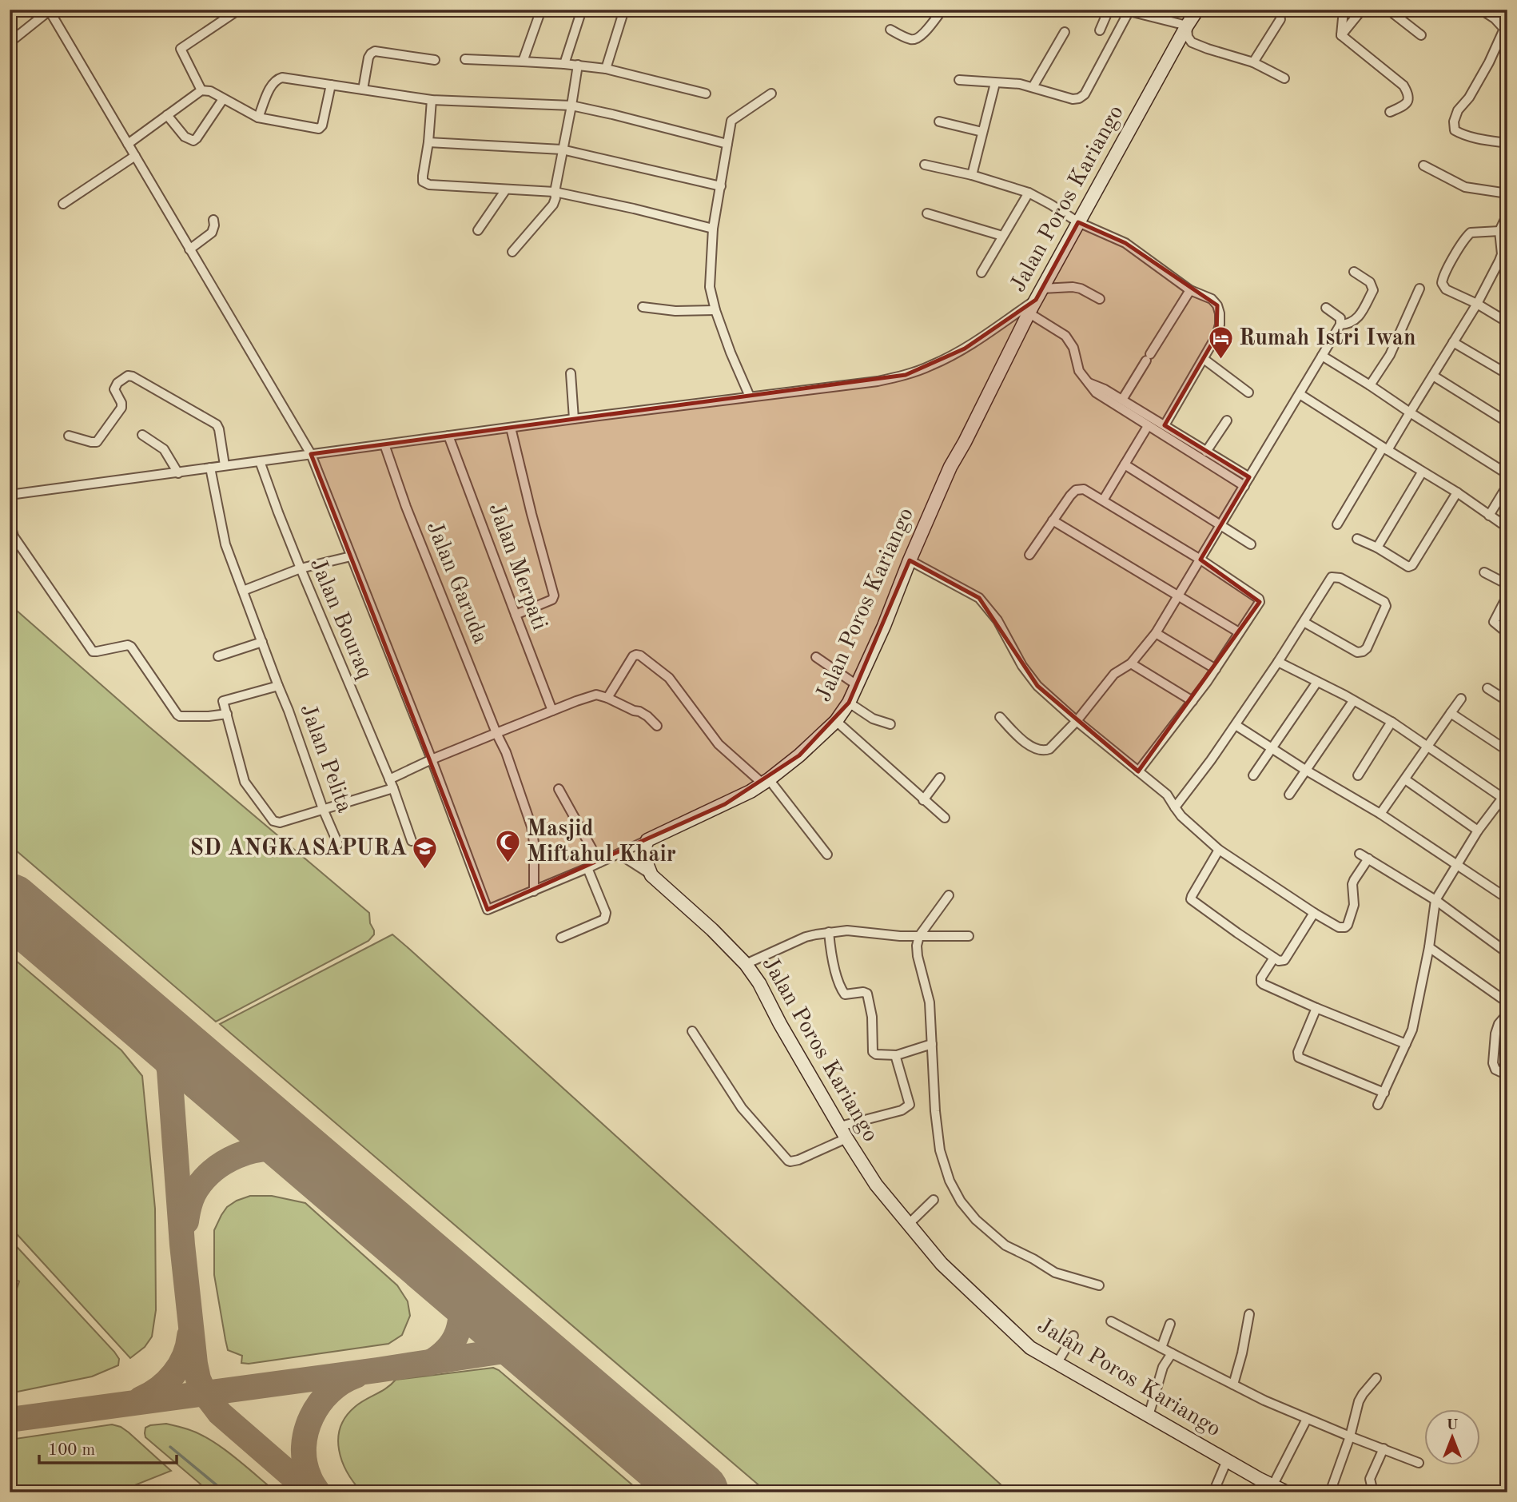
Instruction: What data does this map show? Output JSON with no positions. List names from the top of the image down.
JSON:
{
  "streets": {
    "main road": ["Jalan Poros Kariango"],
    "street": [
      "Jalan Merpati",
      "Jalan Garuda",
      "Jalan Bouraq",
      "Jalan Pelita"
    ]
  },
  "places": {
    "hotel": ["Rumah Istri Iwan"],
    "mosque": ["Masjid Miftahul Khair"],
    "school or university": ["SD ANGKASAPURA"]
  },
  "scale_bar": "100 m",
  "north": "top"
}
